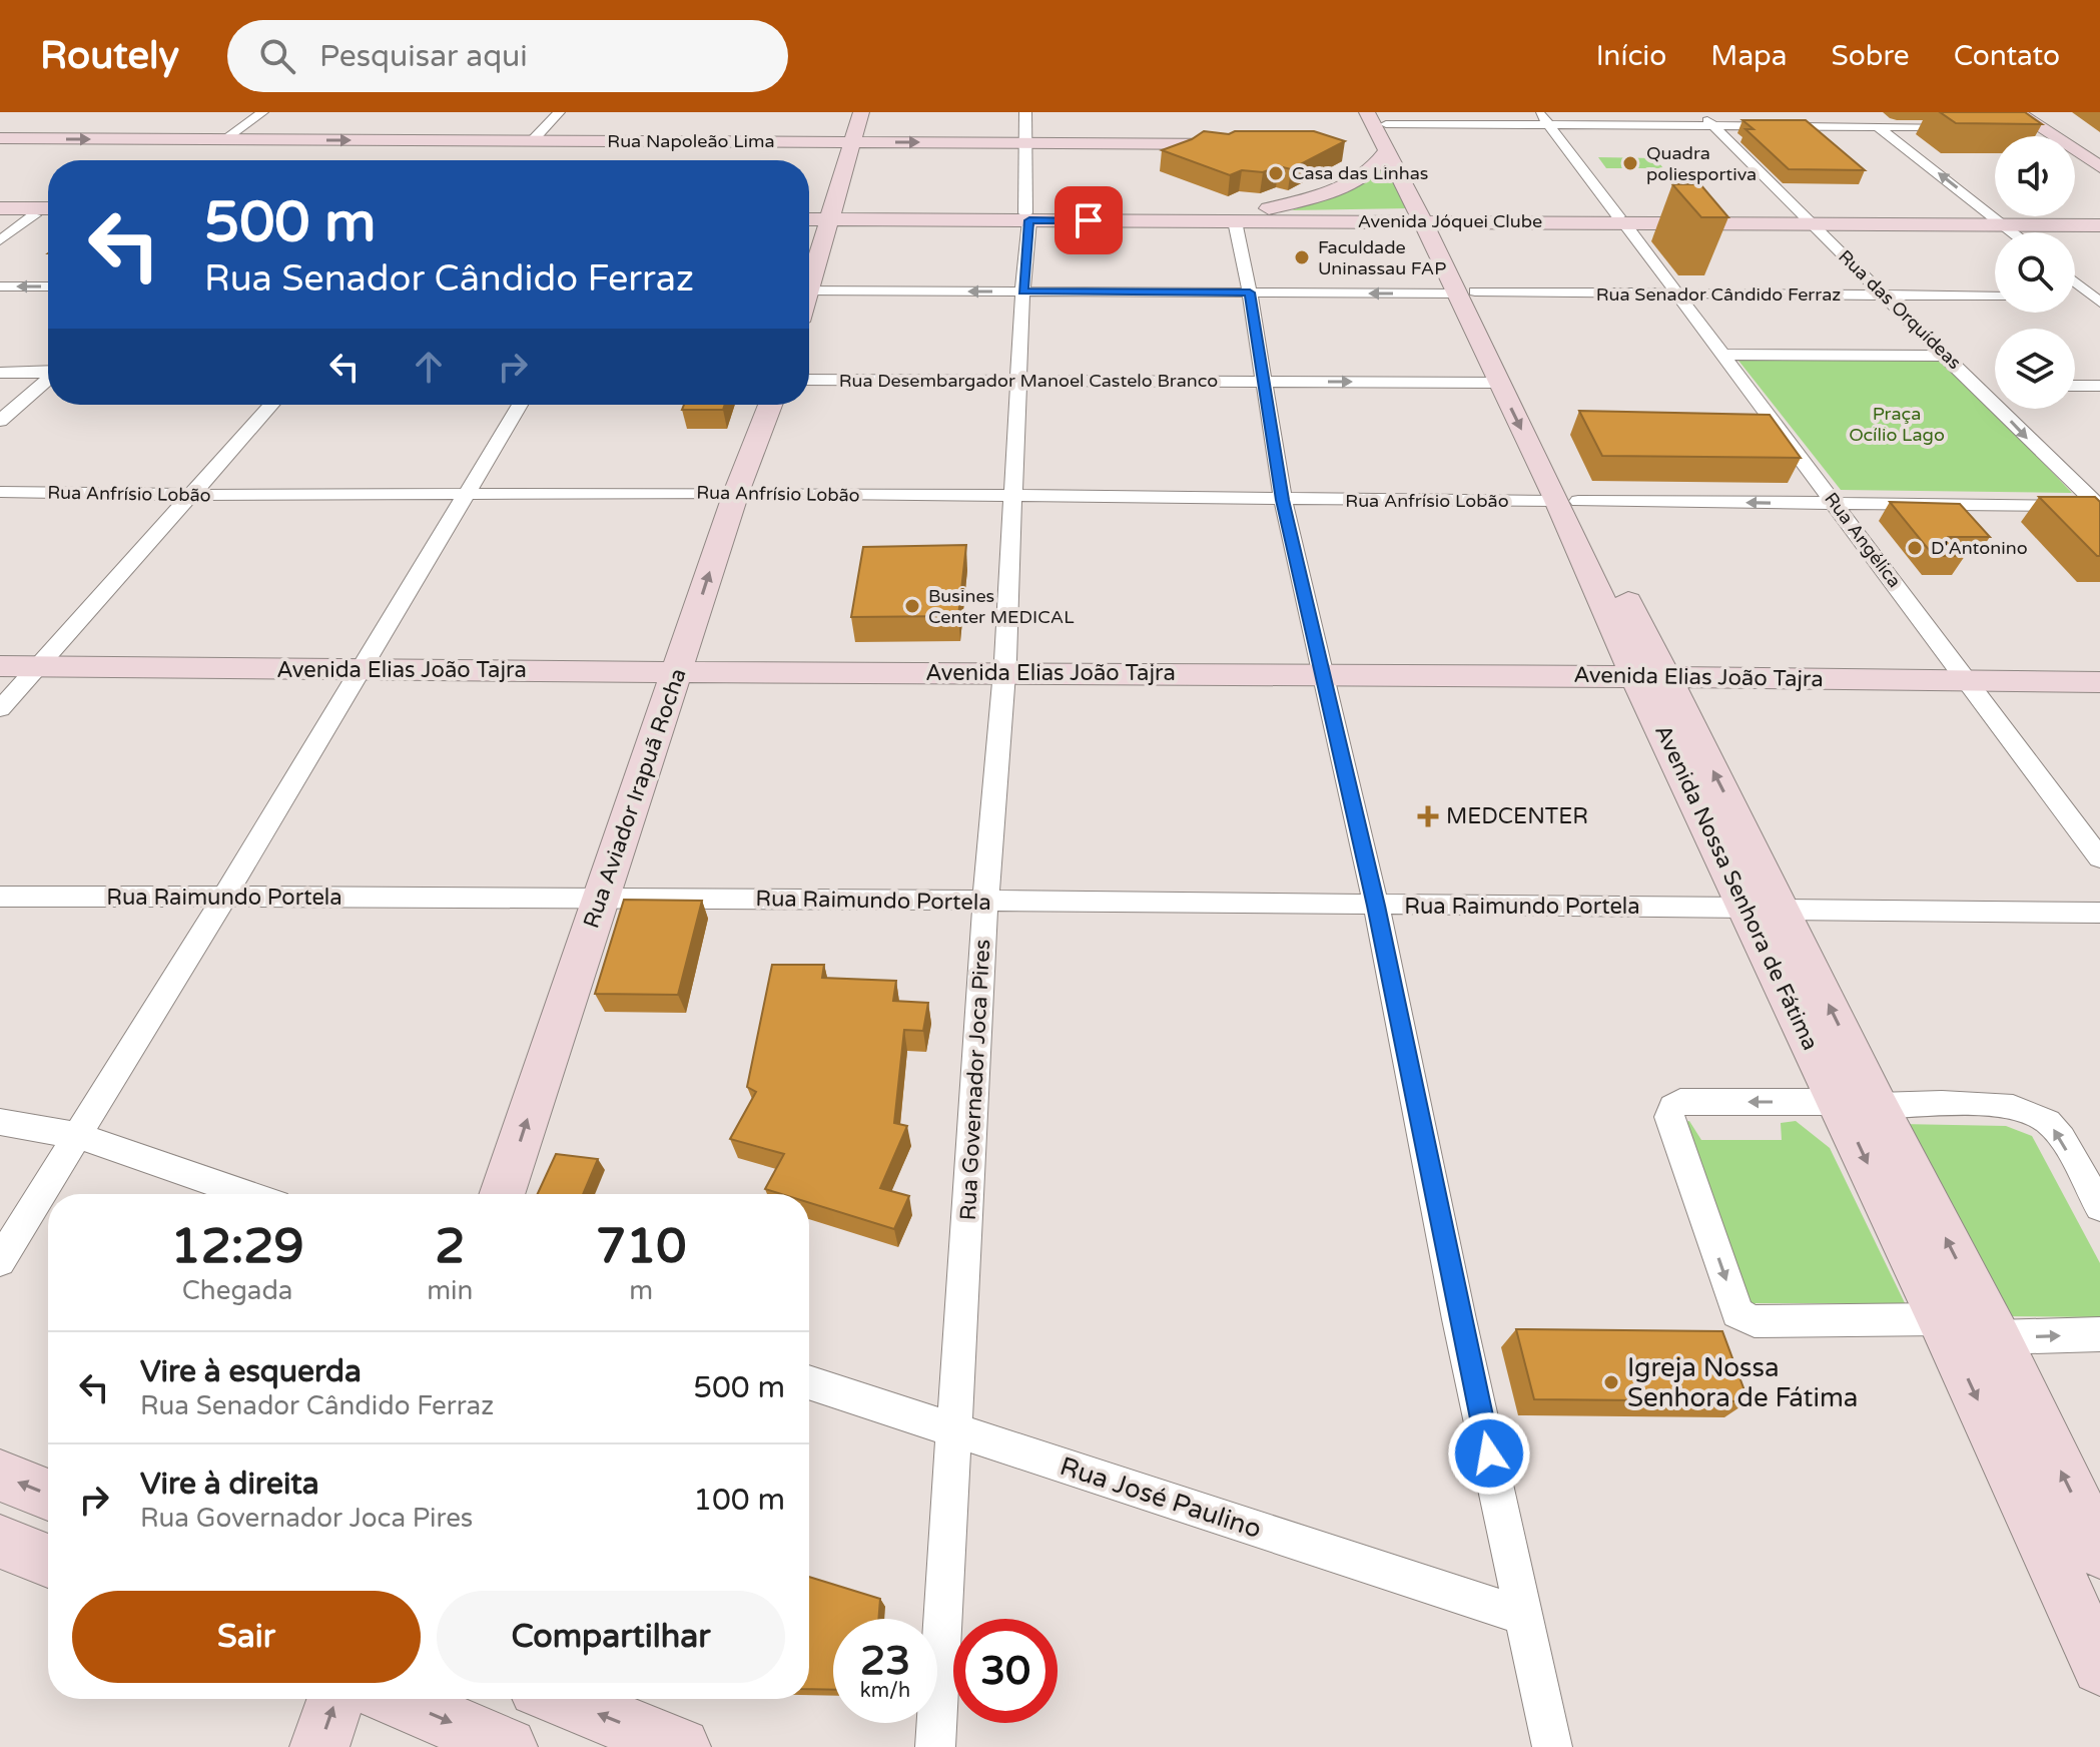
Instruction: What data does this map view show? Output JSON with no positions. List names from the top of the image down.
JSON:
{
  "streets": {
    "main road": [
      "Rua Napoleão Lima",
      "Avenida Jóquei Clube",
      "Avenida Elias João Tajra",
      "Rua Aviador Irapuã Rocha",
      "Avenida Nossa Senhora de Fátima"
    ],
    "street": [
      "Rua Senador Cândido Ferraz",
      "Rua das Orquídeas",
      "Rua Desembargador Manoel Castelo Branco",
      "Rua Anfrísio Lobão",
      "Rua Angélica",
      "Rua Raimundo Portela",
      "Rua Governador Joca Pires",
      "Rua José Paulino"
    ]
  },
  "crossings": [
    ["Rua Napoleão Lima", "Rua Governador Joca Pires"],
    ["Avenida Jóquei Clube", "Rua das Orquídeas"],
    ["Avenida Jóquei Clube", "Rua Angélica"],
    ["Avenida Jóquei Clube", "Avenida Nossa Senhora de Fátima"],
    ["Avenida Jóquei Clube", "Rua Governador Joca Pires"],
    ["Rua Senador Cândido Ferraz", "Rua das Orquídeas"],
    ["Rua Senador Cândido Ferraz", "Rua Angélica"],
    ["Rua Senador Cândido Ferraz", "Avenida Nossa Senhora de Fátima"],
    ["Rua Senador Cândido Ferraz", "Rua Governador Joca Pires"],
    ["Rua das Orquídeas", "Rua Anfrísio Lobão"],
    ["Rua Desembargador Manoel Castelo Branco", "Avenida Nossa Senhora de Fátima"],
    ["Rua Desembargador Manoel Castelo Branco", "Rua Governador Joca Pires"],
    ["Rua Anfrísio Lobão", "Rua Angélica"],
    ["Rua Anfrísio Lobão", "Rua Aviador Irapuã Rocha"],
    ["Rua Anfrísio Lobão", "Avenida Nossa Senhora de Fátima"],
    ["Rua Anfrísio Lobão", "Rua Governador Joca Pires"],
    ["Rua Angélica", "Avenida Elias João Tajra"],
    ["Avenida Elias João Tajra", "Rua Aviador Irapuã Rocha"],
    ["Avenida Elias João Tajra", "Avenida Nossa Senhora de Fátima"],
    ["Avenida Elias João Tajra", "Rua Governador Joca Pires"],
    ["Rua Aviador Irapuã Rocha", "Rua Raimundo Portela"],
    ["Avenida Nossa Senhora de Fátima", "Rua Raimundo Portela"],
    ["Rua Raimundo Portela", "Rua Governador Joca Pires"],
    ["Rua Governador Joca Pires", "Rua José Paulino"]
  ],
  "one_way": [
    "Rua Napoleão Lima",
    "Rua Senador Cândido Ferraz",
    "Rua das Orquídeas",
    "Rua Aviador Irapuã Rocha"
  ],
  "parks": ["Praça Ocílio Lago"],
  "places": {
    "other": [
      "Quadra poliesportiva",
      "Casa das Linhas",
      "Faculdade Uninassau FAP",
      "D'Antonino",
      "Busines Center MEDICAL",
      "Igreja Nossa Senhora de Fátima"
    ],
    "health": ["MEDCENTER"]
  },
  "page": {
    "header": "Routely",
    "search": "Pesquisar aqui",
    "nav": [
      "Início",
      "Mapa",
      "Sobre",
      "Contato"
    ],
    "turn": ["500 m", "Rua Senador Cândido Ferraz"],
    "eta": [
      "12:29",
      "Chegada",
      "2",
      "min",
      "710",
      "m"
    ],
    "list": [
      {
        "name": "Vire à esquerda",
        "note": "Rua Senador Cândido Ferraz",
        "value": "500 m"
      },
      {
        "name": "Vire à direita",
        "note": "Rua Governador Joca Pires",
        "value": "100 m"
      }
    ],
    "buttons": ["Sair", "Compartilhar"],
    "speed": "23 km/h",
    "limit": "30"
  }
}
